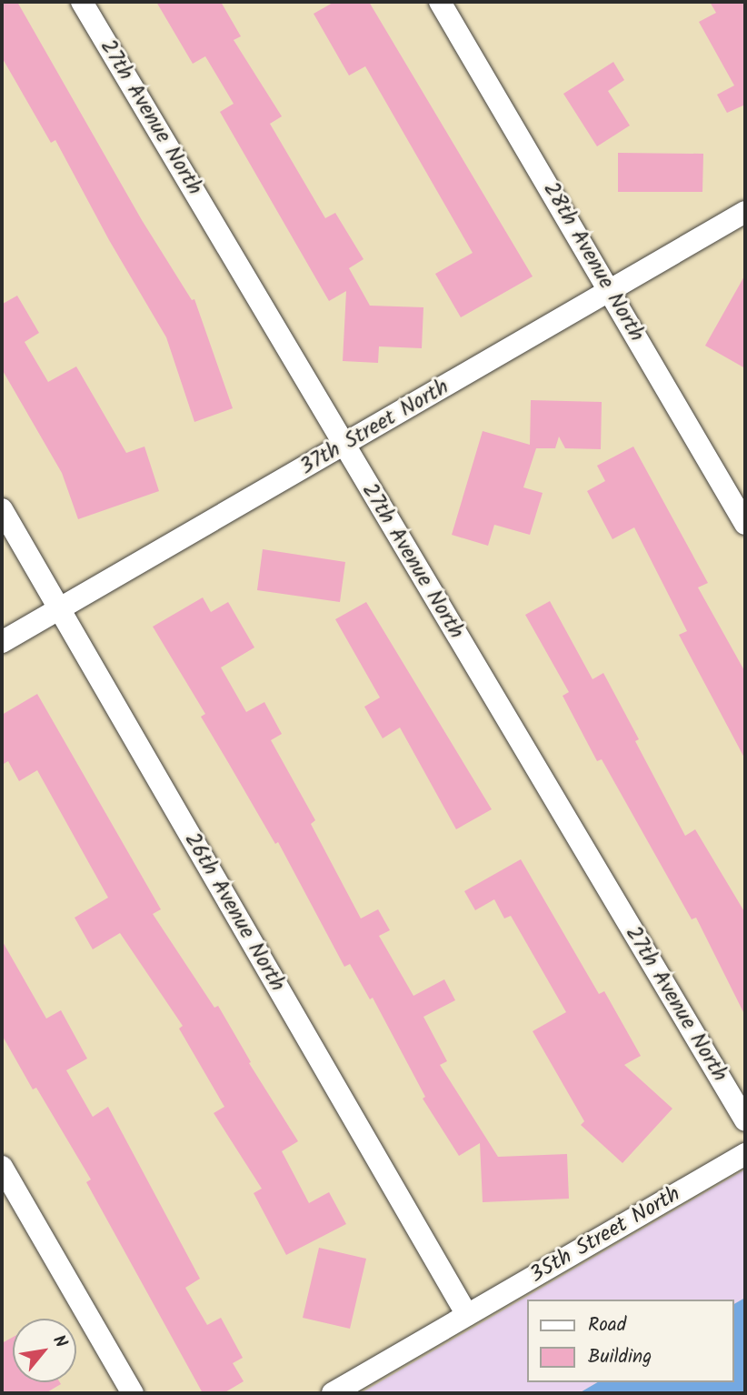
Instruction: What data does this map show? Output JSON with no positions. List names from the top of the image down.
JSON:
{
  "streets": {
    "street": [
      "27th Avenue North",
      "28th Avenue North",
      "37th Street North",
      "26th Avenue North",
      "35th Street North"
    ]
  },
  "crossings": [
    ["27th Avenue North", "37th Street North"],
    ["28th Avenue North", "37th Street North"],
    ["37th Street North", "26th Avenue North"],
    ["26th Avenue North", "35th Street North"]
  ],
  "legend": ["Road", "Building"],
  "north": "top right"
}
